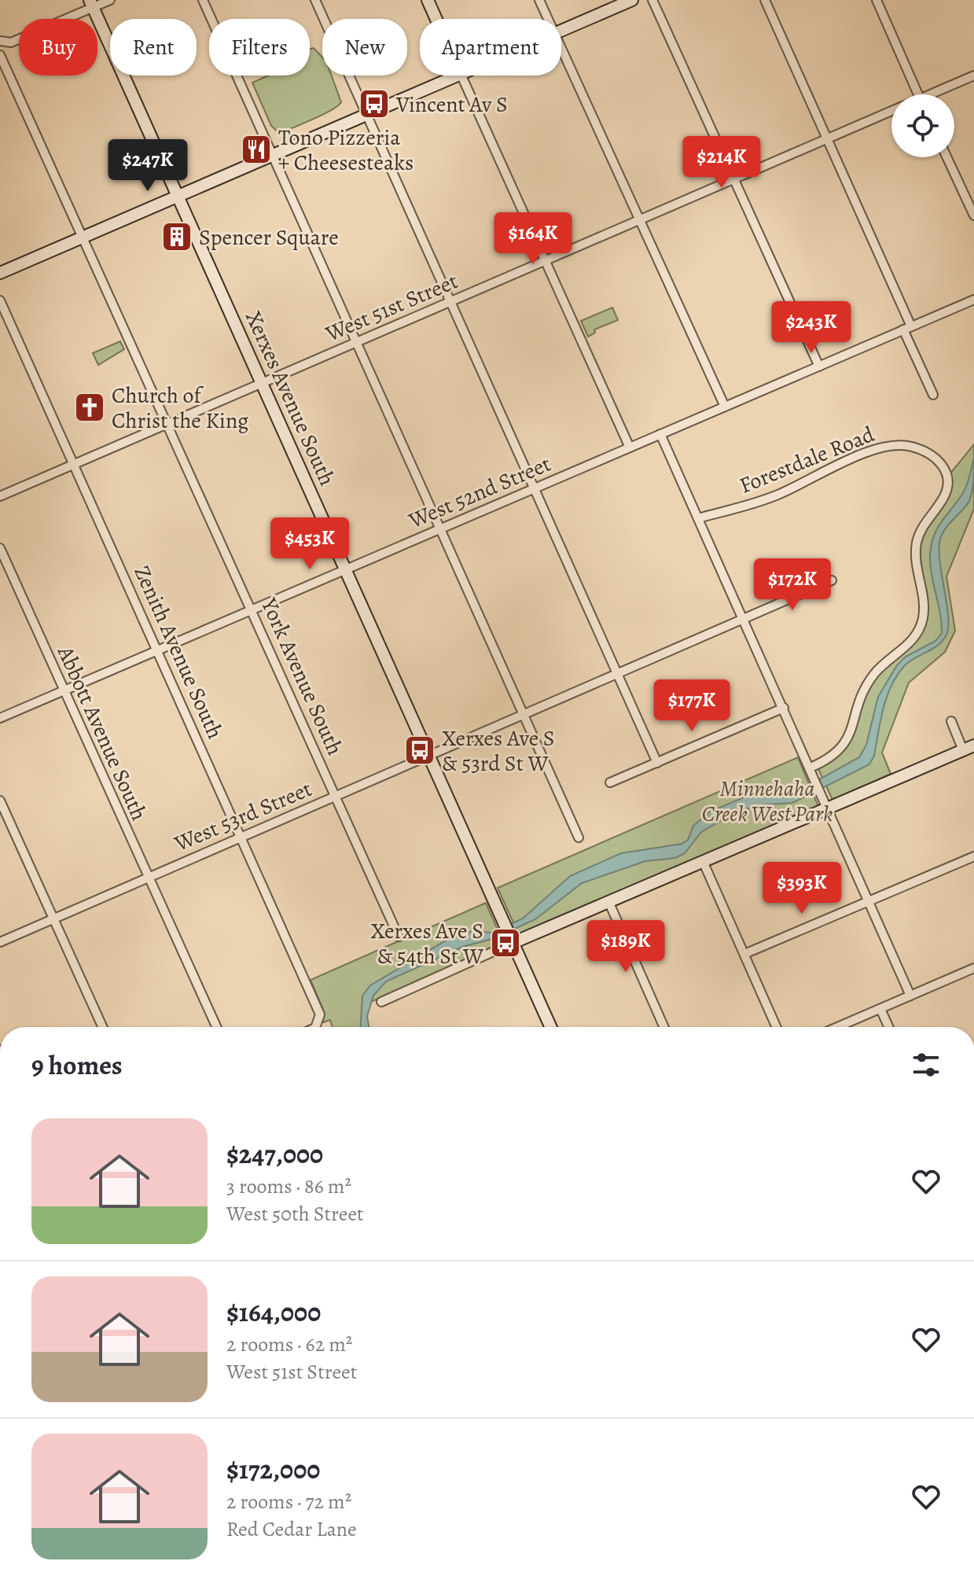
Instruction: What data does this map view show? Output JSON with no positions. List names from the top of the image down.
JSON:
{
  "streets": {
    "street": [
      "West 51st Street",
      "Xerxes Avenue South",
      "Forestdale Road",
      "West 52nd Street",
      "Zenith Avenue South",
      "York Avenue South",
      "Abbott Avenue South",
      "West 53rd Street"
    ]
  },
  "crossings": [
    ["West 51st Street", "Xerxes Avenue South"],
    ["West 51st Street", "Zenith Avenue South"],
    ["West 51st Street", "York Avenue South"],
    ["Xerxes Avenue South", "West 52nd Street"],
    ["Xerxes Avenue South", "West 53rd Street"],
    ["West 52nd Street", "Zenith Avenue South"],
    ["West 52nd Street", "York Avenue South"],
    ["West 52nd Street", "Abbott Avenue South"],
    ["Zenith Avenue South", "West 53rd Street"],
    ["York Avenue South", "West 53rd Street"],
    ["Abbott Avenue South", "West 53rd Street"]
  ],
  "parks": ["Minnehaha Creek West Park"],
  "places": {
    "bus stop": ["Vincent Av S", "Xerxes Ave S & 53rd St W", "Xerxes Ave S & 54th St W"],
    "restaurant": ["Tono Pizzeria + Cheesesteaks"],
    "building": ["Spencer Square"],
    "church": ["Church of Christ the King"]
  },
  "page": {
    "chip": [
      "Buy",
      "Rent",
      "Filters",
      "New",
      "Apartment"
    ],
    "price": [
      "$214K",
      "$247K",
      "$164K",
      "$243K",
      "$453K",
      "$172K",
      "$177K",
      "$393K",
      "$189K"
    ],
    "heading": "9 homes",
    "list": [
      {
        "name": "$247,000",
        "note": "3 rooms · 86 m² · West 50th Street"
      },
      {
        "name": "$164,000",
        "note": "2 rooms · 62 m² · West 51st Street"
      },
      {
        "name": "$172,000",
        "note": "2 rooms · 72 m² · Red Cedar Lane"
      }
    ]
  }
}
